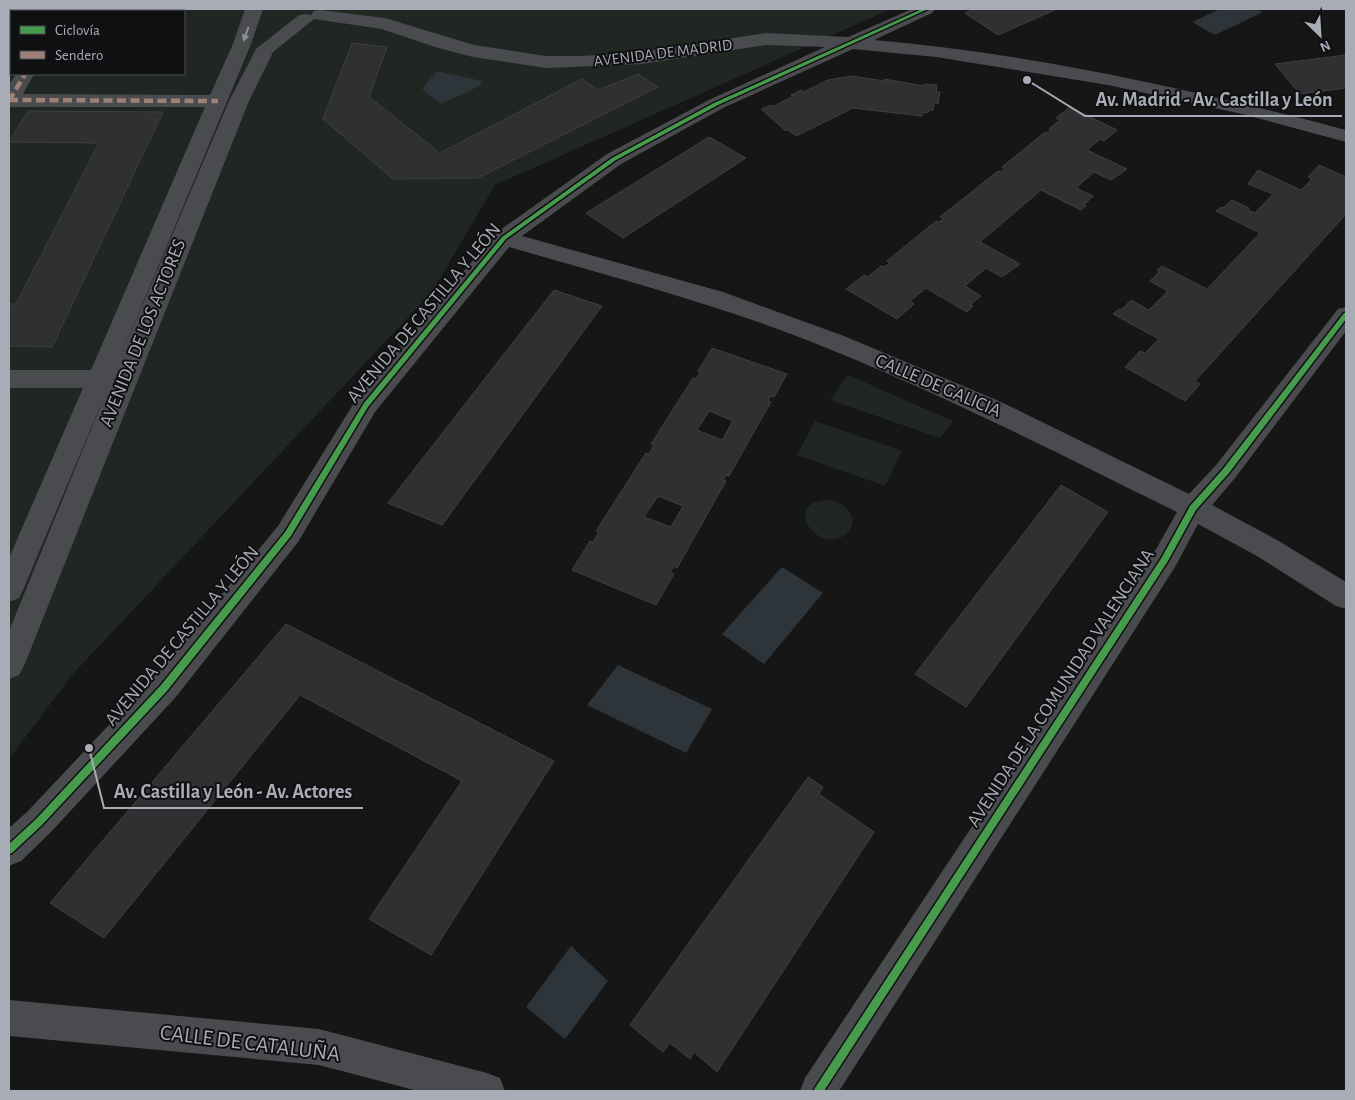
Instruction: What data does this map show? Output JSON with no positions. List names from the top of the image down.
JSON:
{
  "streets": {
    "street": [
      "AVENIDA DE MADRID",
      "AVENIDA DE CASTILLA Y LEÓN",
      "AVENIDA DE LOS ACTORES",
      "CALLE DE GALICIA",
      "AVENIDA DE LA COMUNIDAD VALENCIANA",
      "CALLE DE CATALUÑA"
    ]
  },
  "crossings": [
    ["AVENIDA DE MADRID", "AVENIDA DE CASTILLA Y LEÓN"],
    ["AVENIDA DE MADRID", "AVENIDA DE LOS ACTORES"],
    ["AVENIDA DE CASTILLA Y LEÓN", "CALLE DE GALICIA"],
    ["CALLE DE GALICIA", "AVENIDA DE LA COMUNIDAD VALENCIANA"]
  ],
  "places": ["Av. Madrid - Av. Castilla y León", "Av. Castilla y León - Av. Actores"],
  "legend": ["Ciclovía", "Sendero"],
  "north": "bottom right"
}
